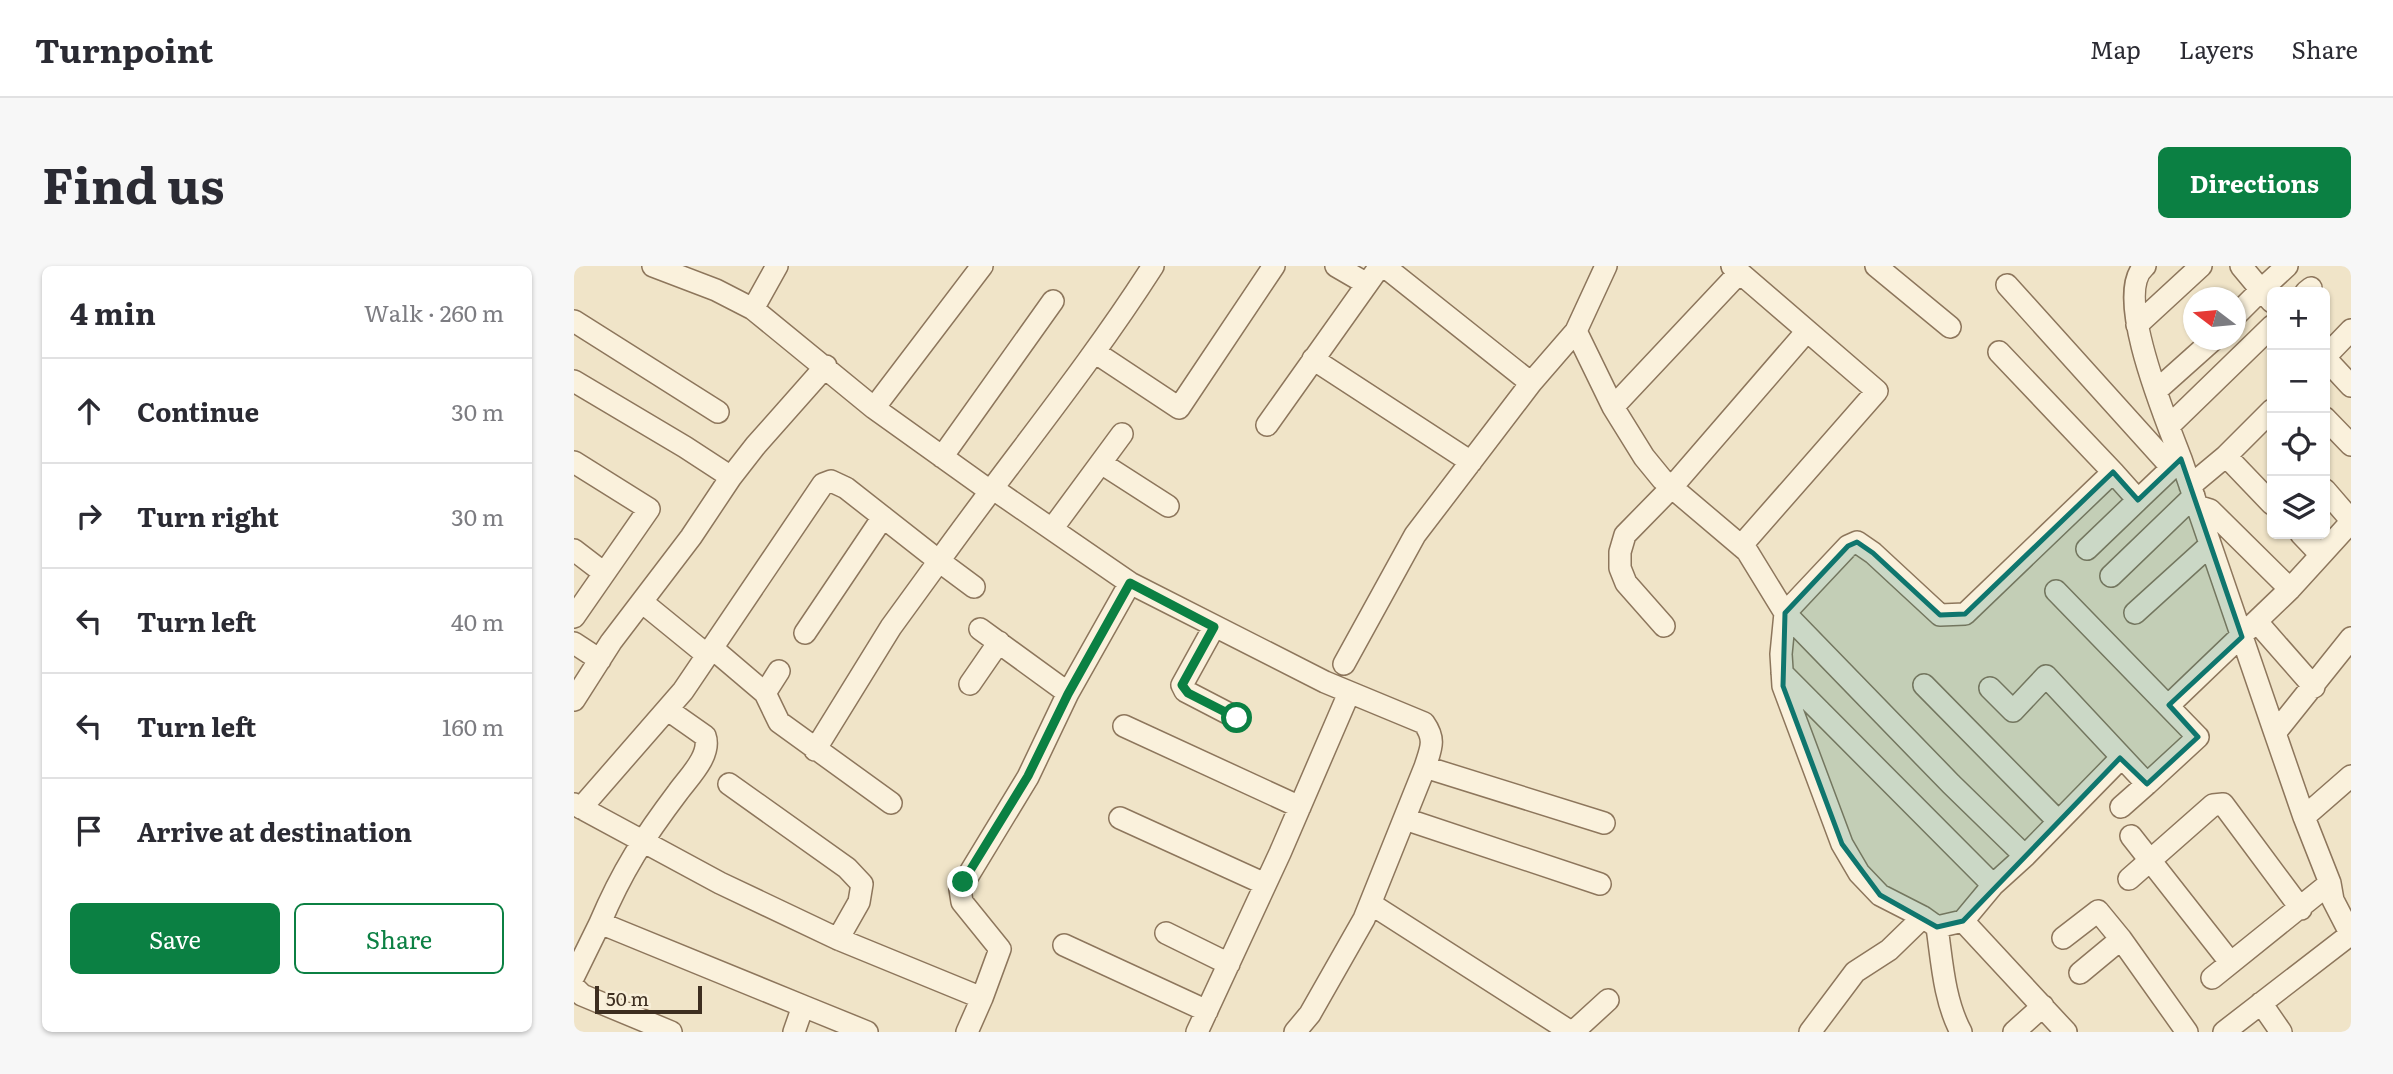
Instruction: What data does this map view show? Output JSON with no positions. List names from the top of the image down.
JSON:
{
  "scale_bar": "50 m",
  "north": "left",
  "page": {
    "header": "Turnpoint",
    "nav": ["Map", "Layers", "Share"],
    "title": "Find us",
    "buttons": [
      "Directions",
      ["Save", "Share"]
    ],
    "heading": ["4 min", "Walk · 260 m"],
    "map_buttons": ["+", "−"],
    "list": [
      ["Continue", "30 m"],
      ["Turn right", "30 m"],
      ["Turn left", "40 m"],
      ["Turn left", "160 m"],
      "Arrive at destination"
    ],
    "scale": "50 m"
  }
}
